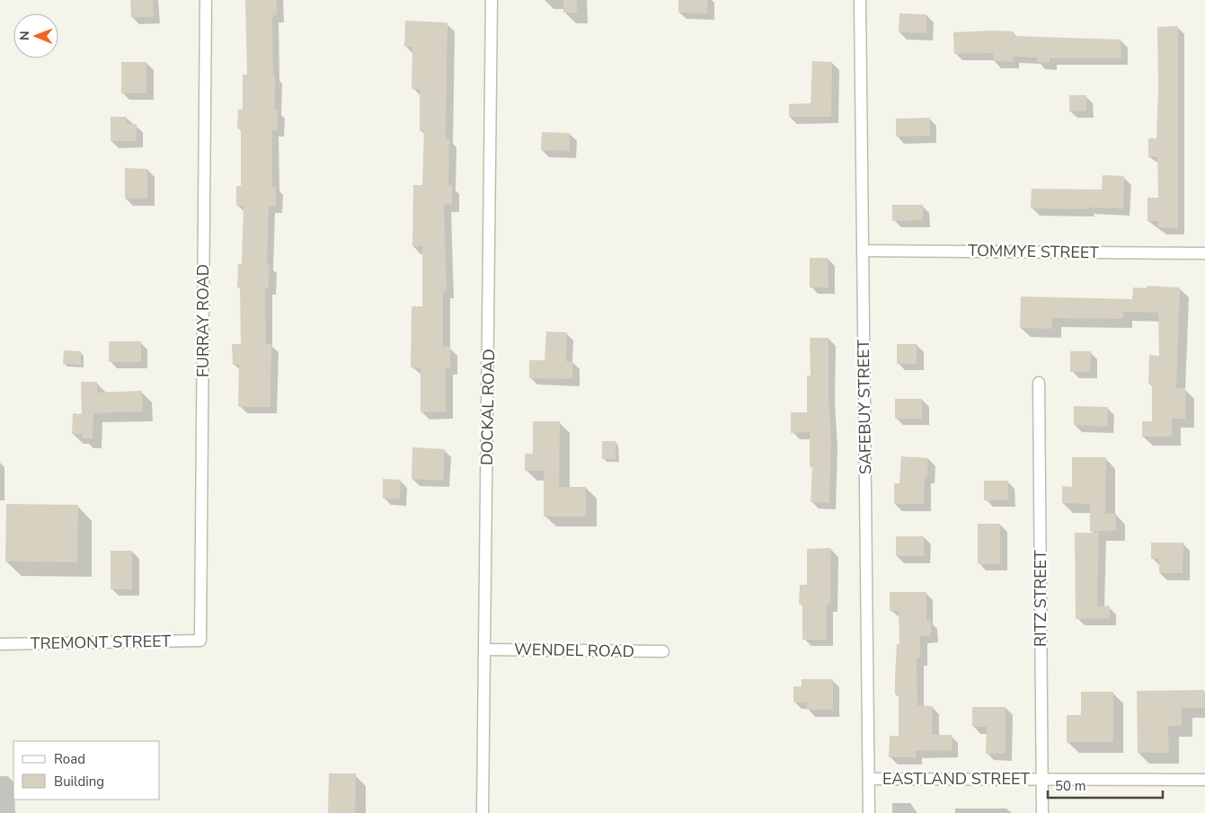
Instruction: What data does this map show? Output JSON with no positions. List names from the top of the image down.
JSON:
{
  "streets": {
    "street": [
      "TOMMYE STREET",
      "FURRAY ROAD",
      "DOCKAL ROAD",
      "SAFEBUY STREET",
      "RITZ STREET",
      "TREMONT STREET",
      "WENDEL ROAD",
      "EASTLAND STREET"
    ]
  },
  "crossings": [
    ["TOMMYE STREET", "SAFEBUY STREET"],
    ["FURRAY ROAD", "TREMONT STREET"],
    ["DOCKAL ROAD", "WENDEL ROAD"],
    ["SAFEBUY STREET", "EASTLAND STREET"],
    ["RITZ STREET", "EASTLAND STREET"]
  ],
  "legend": ["Road", "Building"],
  "scale_bar": "50 m",
  "north": "left"
}
